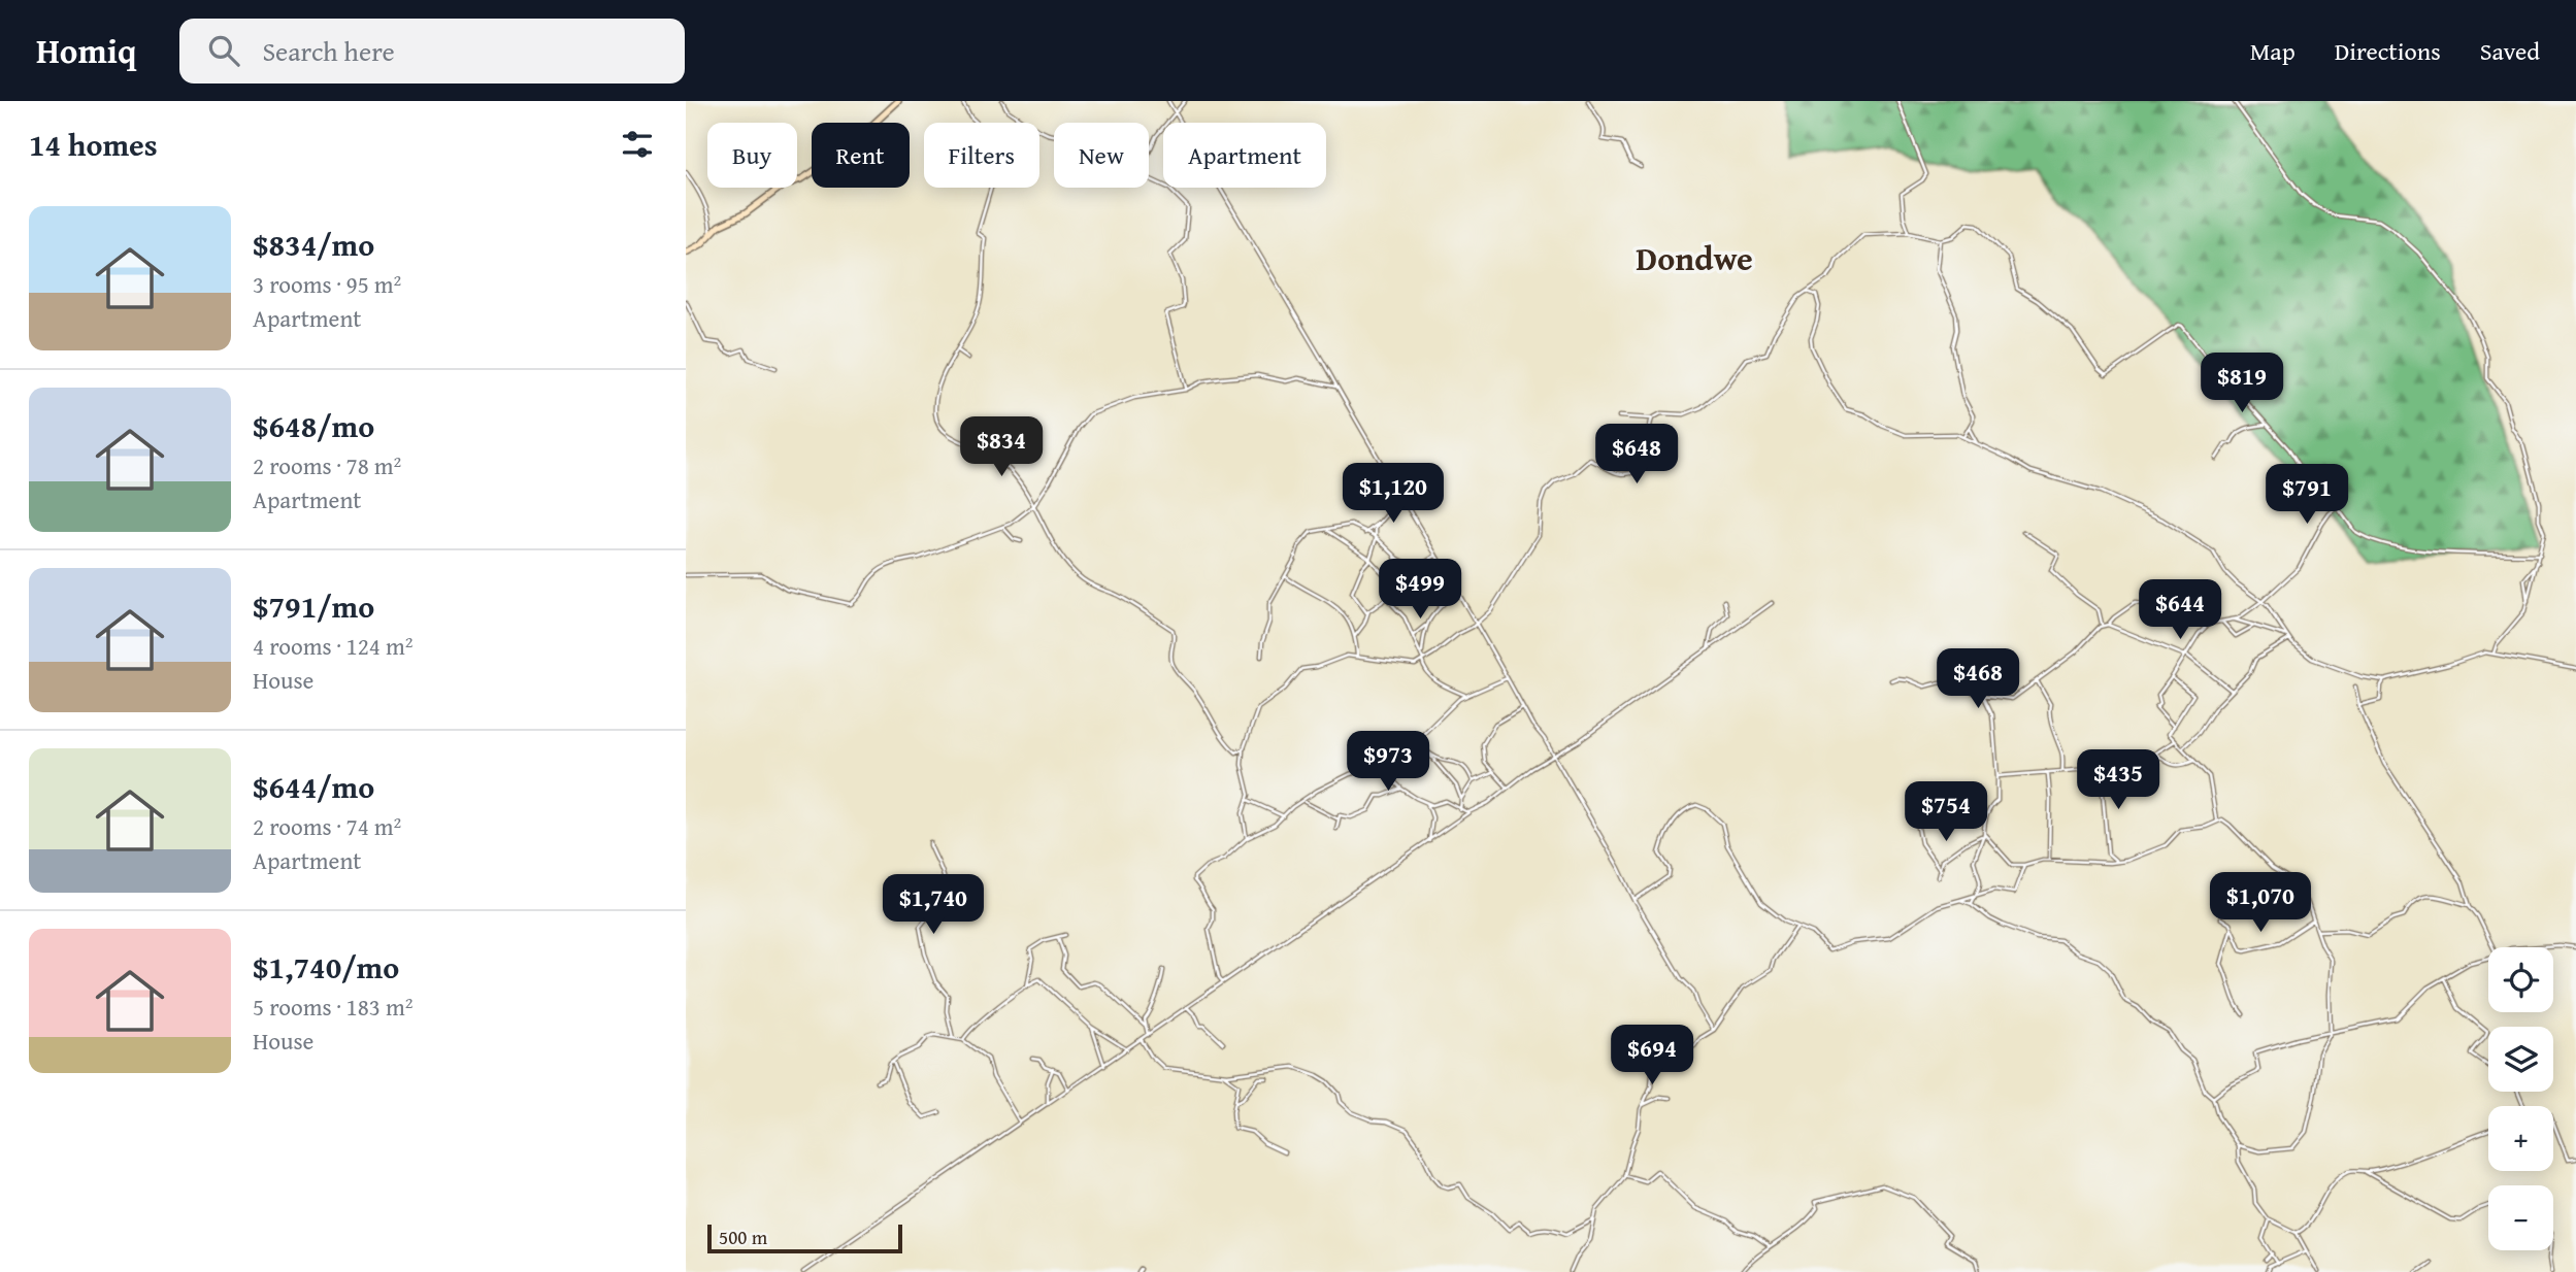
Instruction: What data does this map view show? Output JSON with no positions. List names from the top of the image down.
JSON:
{
  "districts": ["Dondwe"],
  "scale_bar": "500 m",
  "page": {
    "header": "Homiq",
    "search": "Search here",
    "nav": ["Map", "Directions", "Saved"],
    "heading": "14 homes",
    "chip": [
      "Buy",
      "Rent",
      "Filters",
      "New",
      "Apartment"
    ],
    "list": [
      {
        "name": "$834/mo",
        "note": "3 rooms · 95 m² · Apartment"
      },
      {
        "name": "$648/mo",
        "note": "2 rooms · 78 m² · Apartment"
      },
      {
        "name": "$791/mo",
        "note": "4 rooms · 124 m² · House"
      },
      {
        "name": "$644/mo",
        "note": "2 rooms · 74 m² · Apartment"
      },
      {
        "name": "$1,740/mo",
        "note": "5 rooms · 183 m² · House"
      }
    ],
    "price": [
      "$819",
      "$834",
      "$648",
      "$1,120",
      "$791",
      "$499",
      "$644",
      "$468",
      "$973",
      "$435",
      "$754",
      "$1,070",
      "$1,740",
      "$694"
    ],
    "map_buttons": ["+", "−"],
    "scale": "500 m"
  }
}
